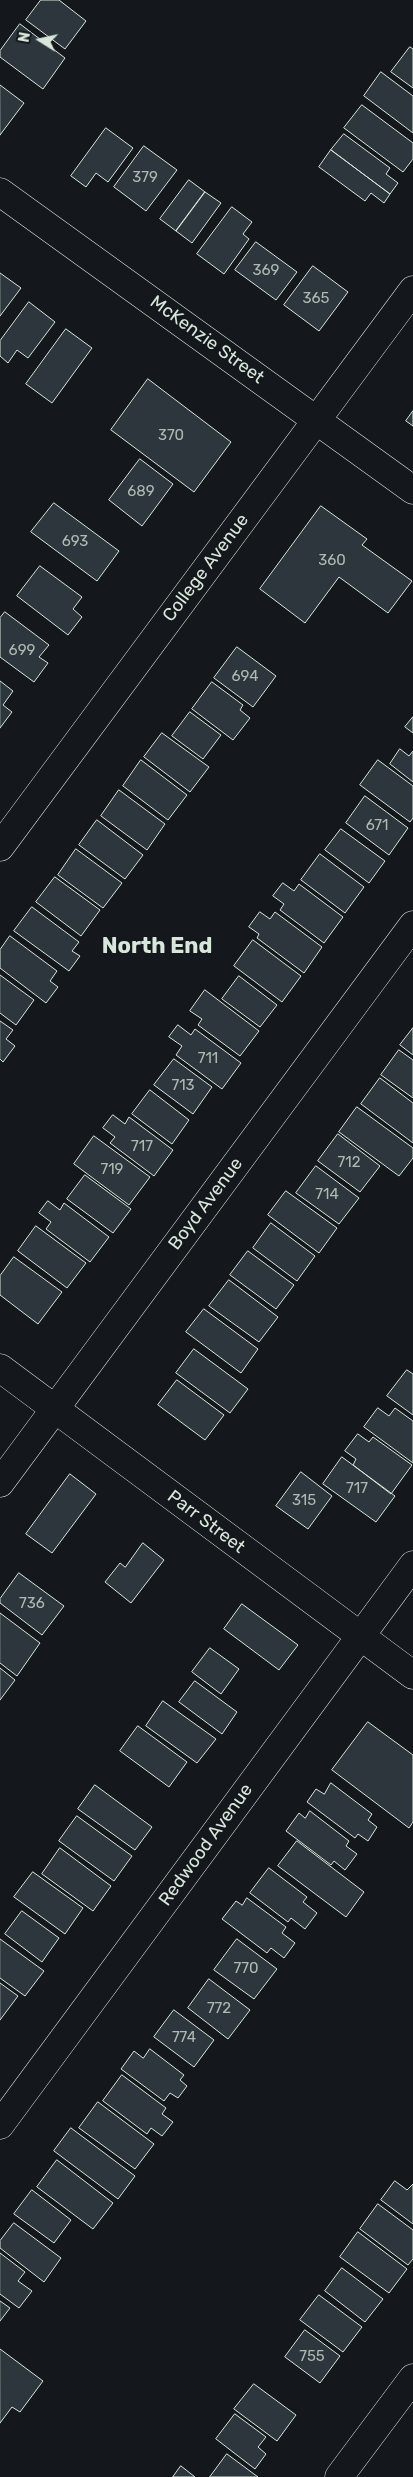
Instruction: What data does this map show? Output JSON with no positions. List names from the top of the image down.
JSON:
{
  "streets": {
    "street": [
      "McKenzie Street",
      "College Avenue",
      "Boyd Avenue",
      "Parr Street",
      "Redwood Avenue"
    ]
  },
  "crossings": [
    ["McKenzie Street", "College Avenue"],
    ["Boyd Avenue", "Parr Street"],
    ["Parr Street", "Redwood Avenue"]
  ],
  "districts": ["North End"],
  "house_numbers": [
    "379",
    "369",
    "365",
    "370",
    "689",
    "693",
    "360",
    "699",
    "694",
    "671",
    "711",
    "713",
    "717",
    "712",
    "719",
    "714",
    "717",
    "315",
    "736",
    "770",
    "772",
    "774",
    "755"
  ],
  "north": "left"
}
